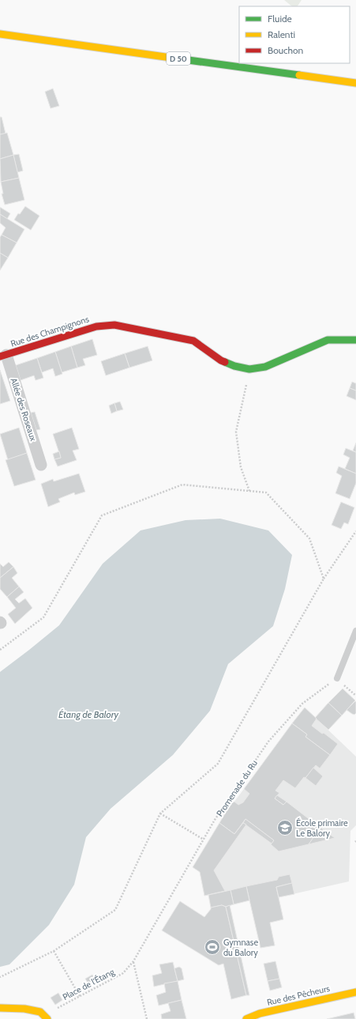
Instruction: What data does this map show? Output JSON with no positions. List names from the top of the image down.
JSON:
{
  "streets": {
    "street": [
      "D 50",
      "Rue des Champignons",
      "Allée des Roseaux",
      "Rue des Pêcheurs"
    ],
    "path": ["Promenade du Ru", "Place de l'Étang"]
  },
  "crossings": [
    ["Rue des Champignons", "Allée des Roseaux"],
    ["Promenade du Ru", "Place de l'Étang"]
  ],
  "water": ["Étang de Balory"],
  "places": {
    "school or university": ["École primaire Le Balory"],
    "sports": ["Gymnase du Balory"]
  },
  "legend": ["Fluide", "Ralenti", "Bouchon"]
}
